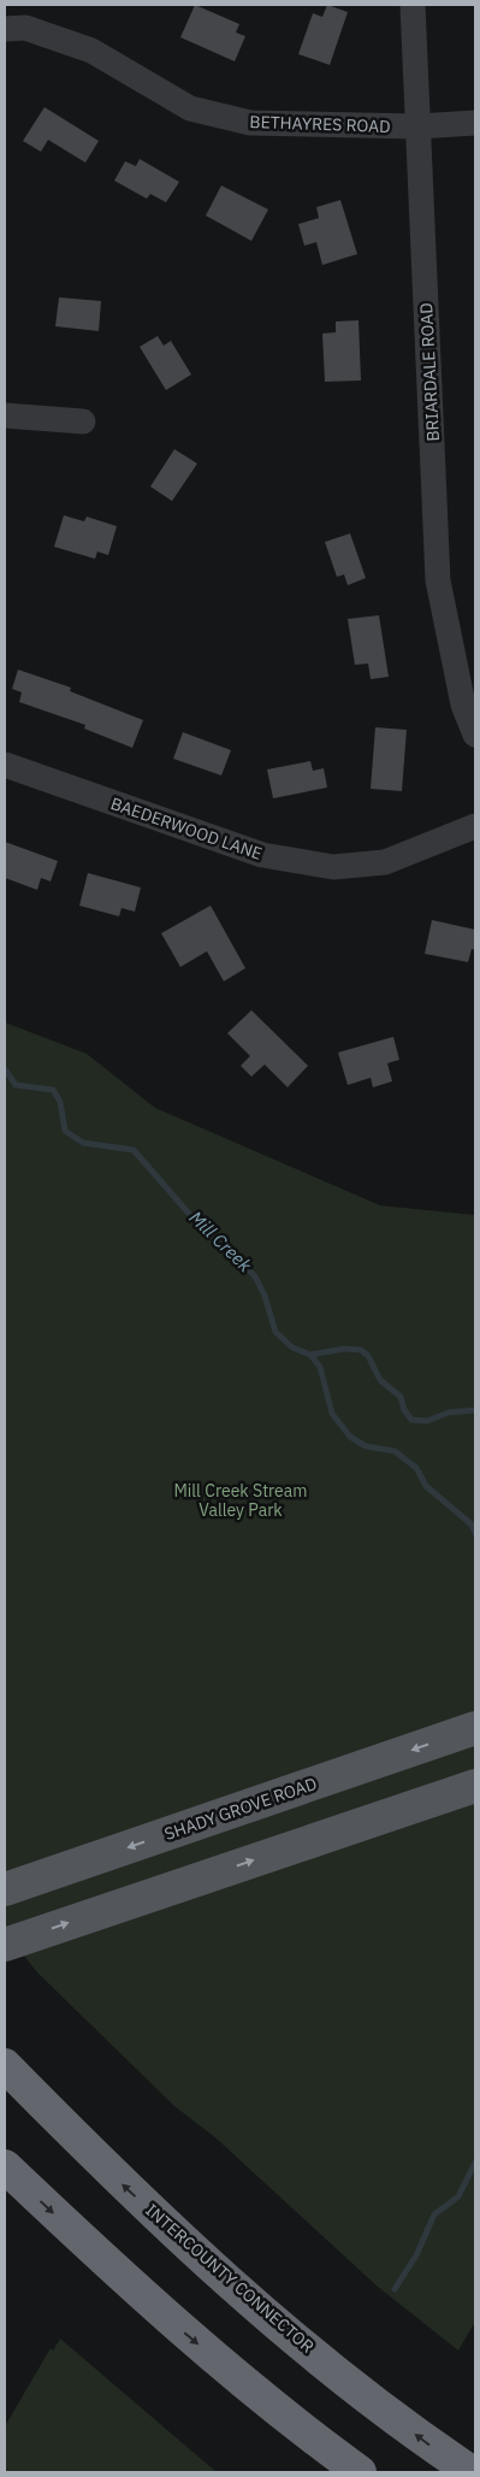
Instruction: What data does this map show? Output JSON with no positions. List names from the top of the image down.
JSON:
{
  "streets": {
    "highway": ["INTERCOUNTY CONNECTOR"],
    "main road": ["SHADY GROVE ROAD"],
    "street": ["BETHAYRES ROAD", "BRIARDALE ROAD", "BAEDERWOOD LANE"]
  },
  "crossings": [
    ["BETHAYRES ROAD", "BRIARDALE ROAD"]
  ],
  "water": ["Mill Creek"],
  "parks": ["Mill Creek Stream Valley Park"]
}
